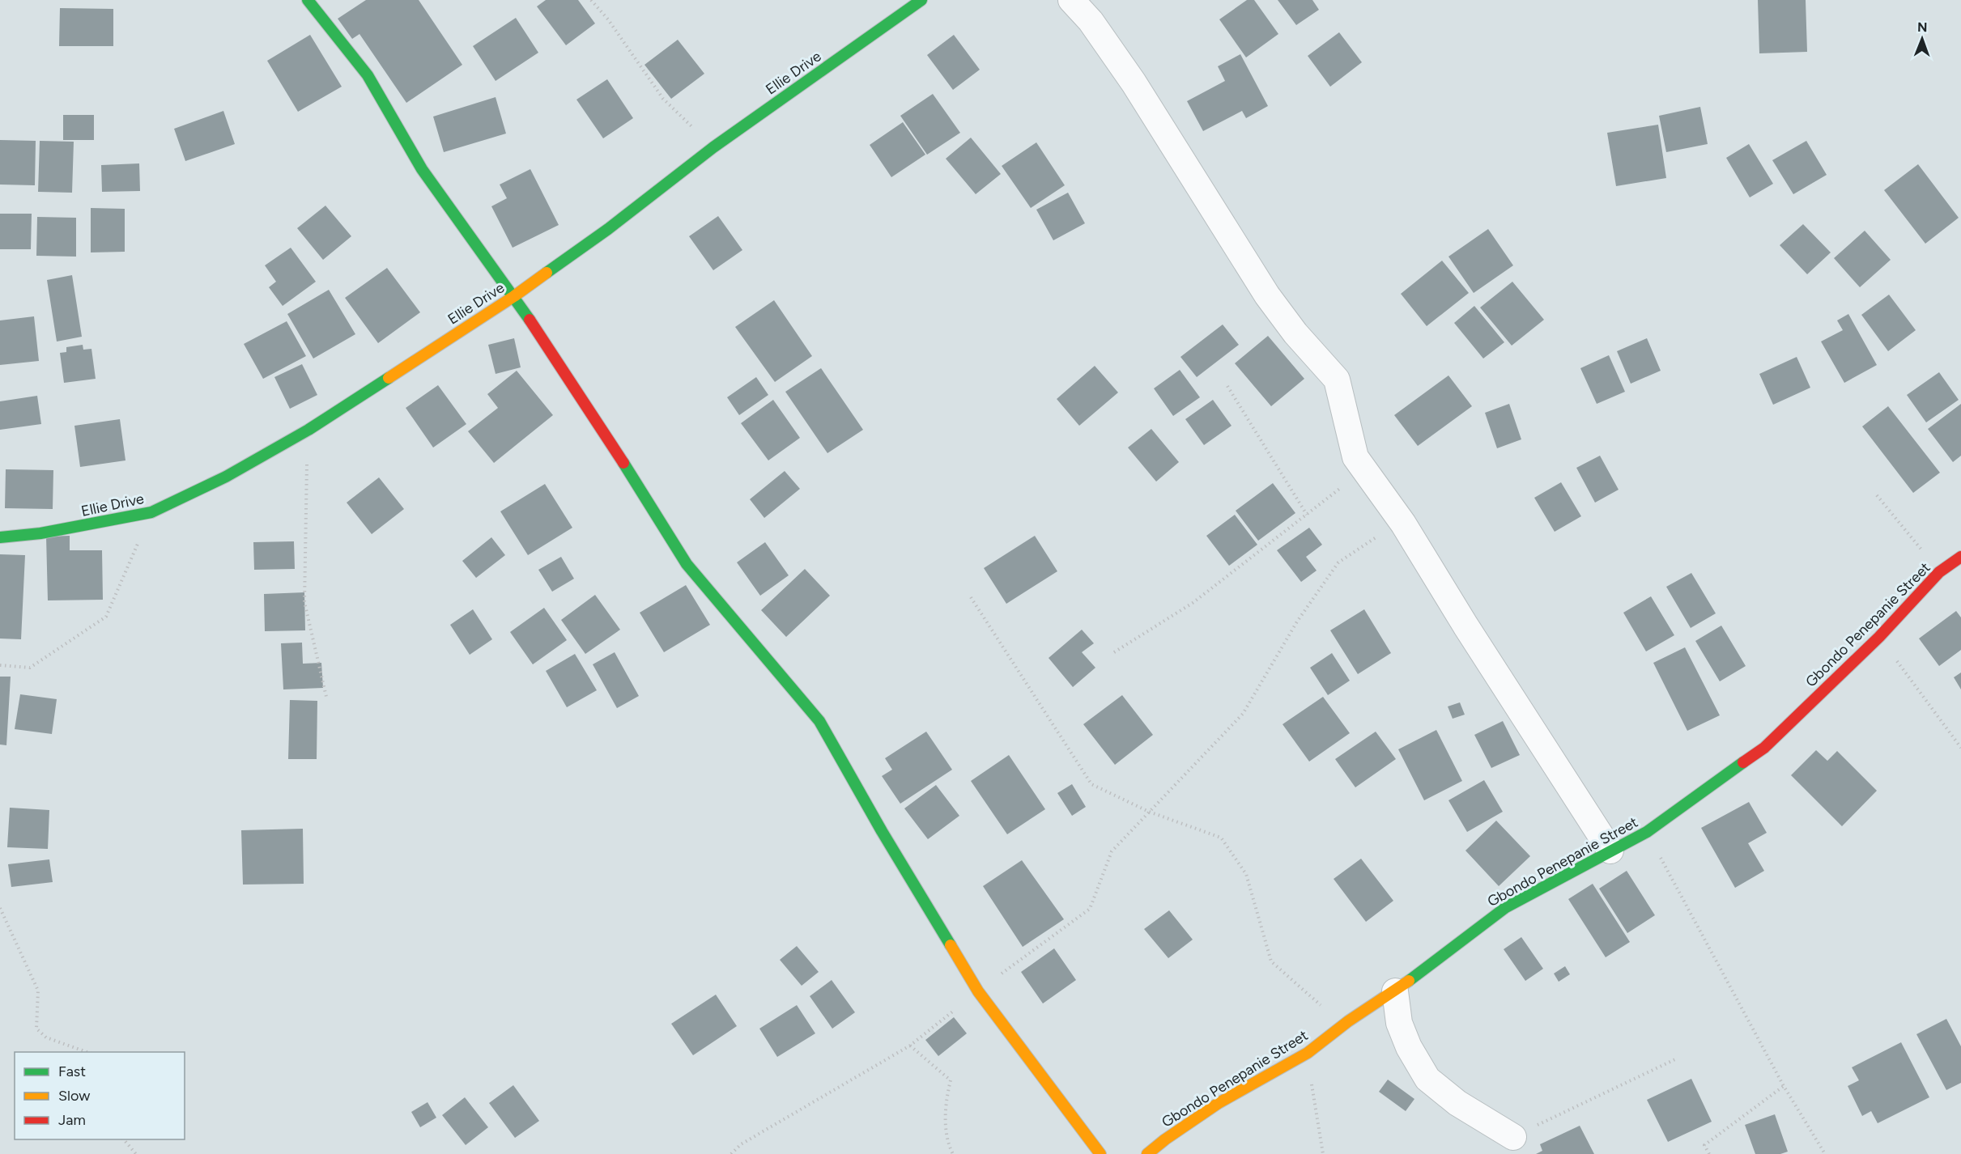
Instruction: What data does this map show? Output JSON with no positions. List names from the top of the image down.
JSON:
{
  "streets": {
    "street": ["Ellie Drive", "Gbondo Penepanie Street"]
  },
  "legend": ["Fast", "Slow", "Jam"],
  "north": "top"
}
